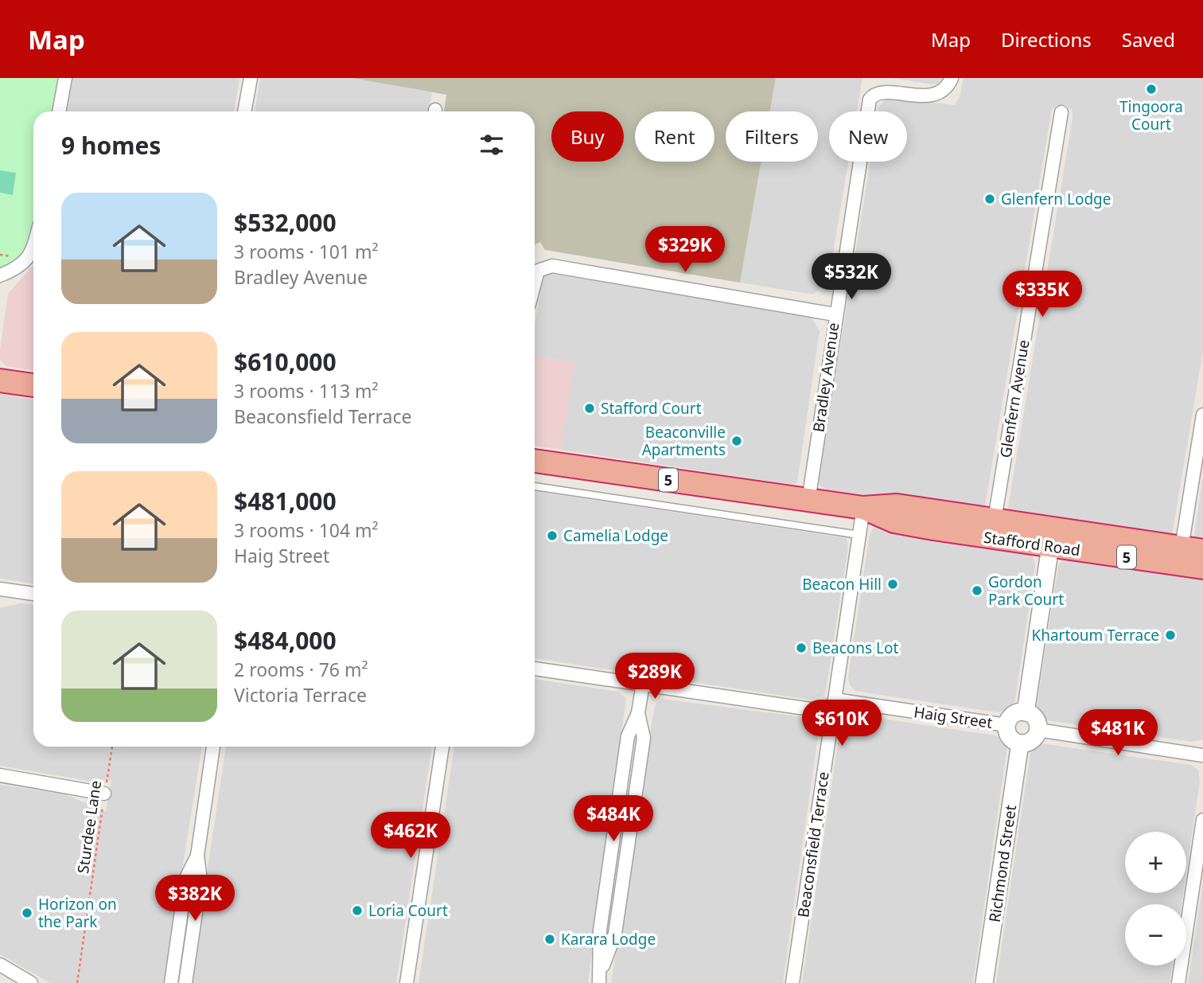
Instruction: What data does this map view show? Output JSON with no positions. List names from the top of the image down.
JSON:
{
  "streets": {
    "highway": ["5", "Stafford Road"],
    "street": [
      "Bradley Avenue",
      "Glenfern Avenue",
      "Haig Street",
      "Beaconsfield Terrace",
      "Richmond Street"
    ],
    "path": ["Sturdee Lane"]
  },
  "crossings": [
    ["Bradley Avenue", "Stafford Road"],
    ["Glenfern Avenue", "Stafford Road"],
    ["Stafford Road", "Beaconsfield Terrace"],
    ["Haig Street", "Beaconsfield Terrace"],
    ["Haig Street", "Richmond Street"]
  ],
  "places": [
    "Tingoora Court",
    "Glenfern Lodge",
    "Stafford Court",
    "Beaconville Apartments",
    "Camelia Lodge",
    "Beacon Hill",
    "Gordon Park Court",
    "Khartoum Terrace",
    "Beacons Lot",
    "Loria Court",
    "Horizon on the Park",
    "Karara Lodge"
  ],
  "page": {
    "header": "Map",
    "nav": ["Map", "Directions", "Saved"],
    "chip": [
      "Buy",
      "Rent",
      "Filters",
      "New"
    ],
    "heading": "9 homes",
    "list": [
      {
        "name": "$532,000",
        "note": "3 rooms · 101 m² · Bradley Avenue"
      },
      {
        "name": "$610,000",
        "note": "3 rooms · 113 m² · Beaconsfield Terrace"
      },
      {
        "name": "$481,000",
        "note": "3 rooms · 104 m² · Haig Street"
      },
      {
        "name": "$484,000",
        "note": "2 rooms · 76 m² · Victoria Terrace"
      }
    ],
    "price": [
      "$329K",
      "$532K",
      "$335K",
      "$289K",
      "$610K",
      "$481K",
      "$484K",
      "$462K",
      "$382K"
    ],
    "map_buttons": ["+", "−"]
  }
}
